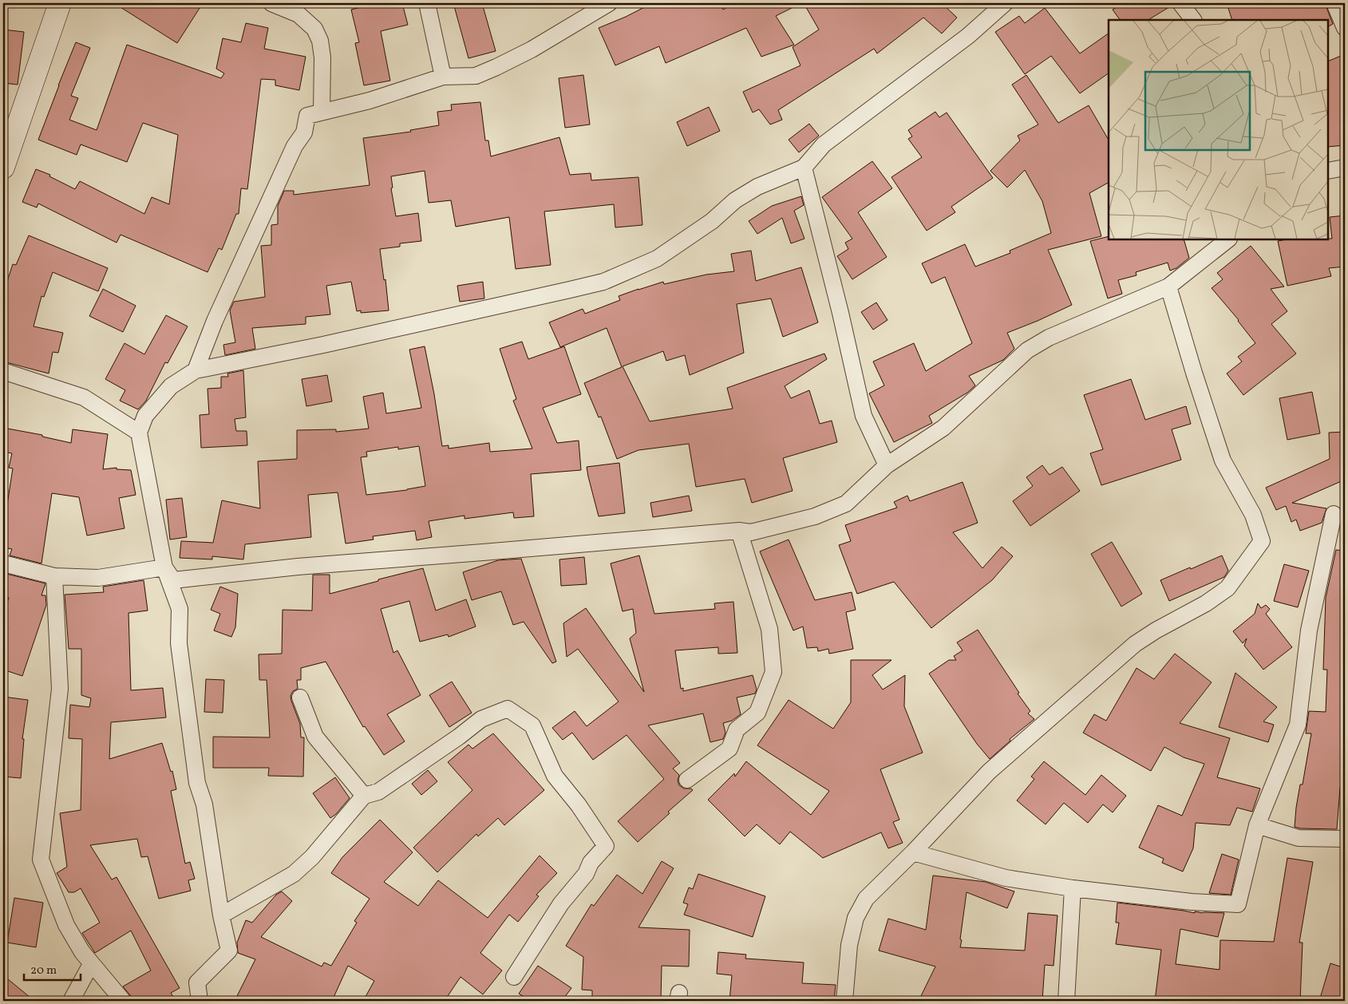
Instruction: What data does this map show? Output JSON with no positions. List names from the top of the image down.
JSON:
{
  "scale_bar": "20 m"
}
